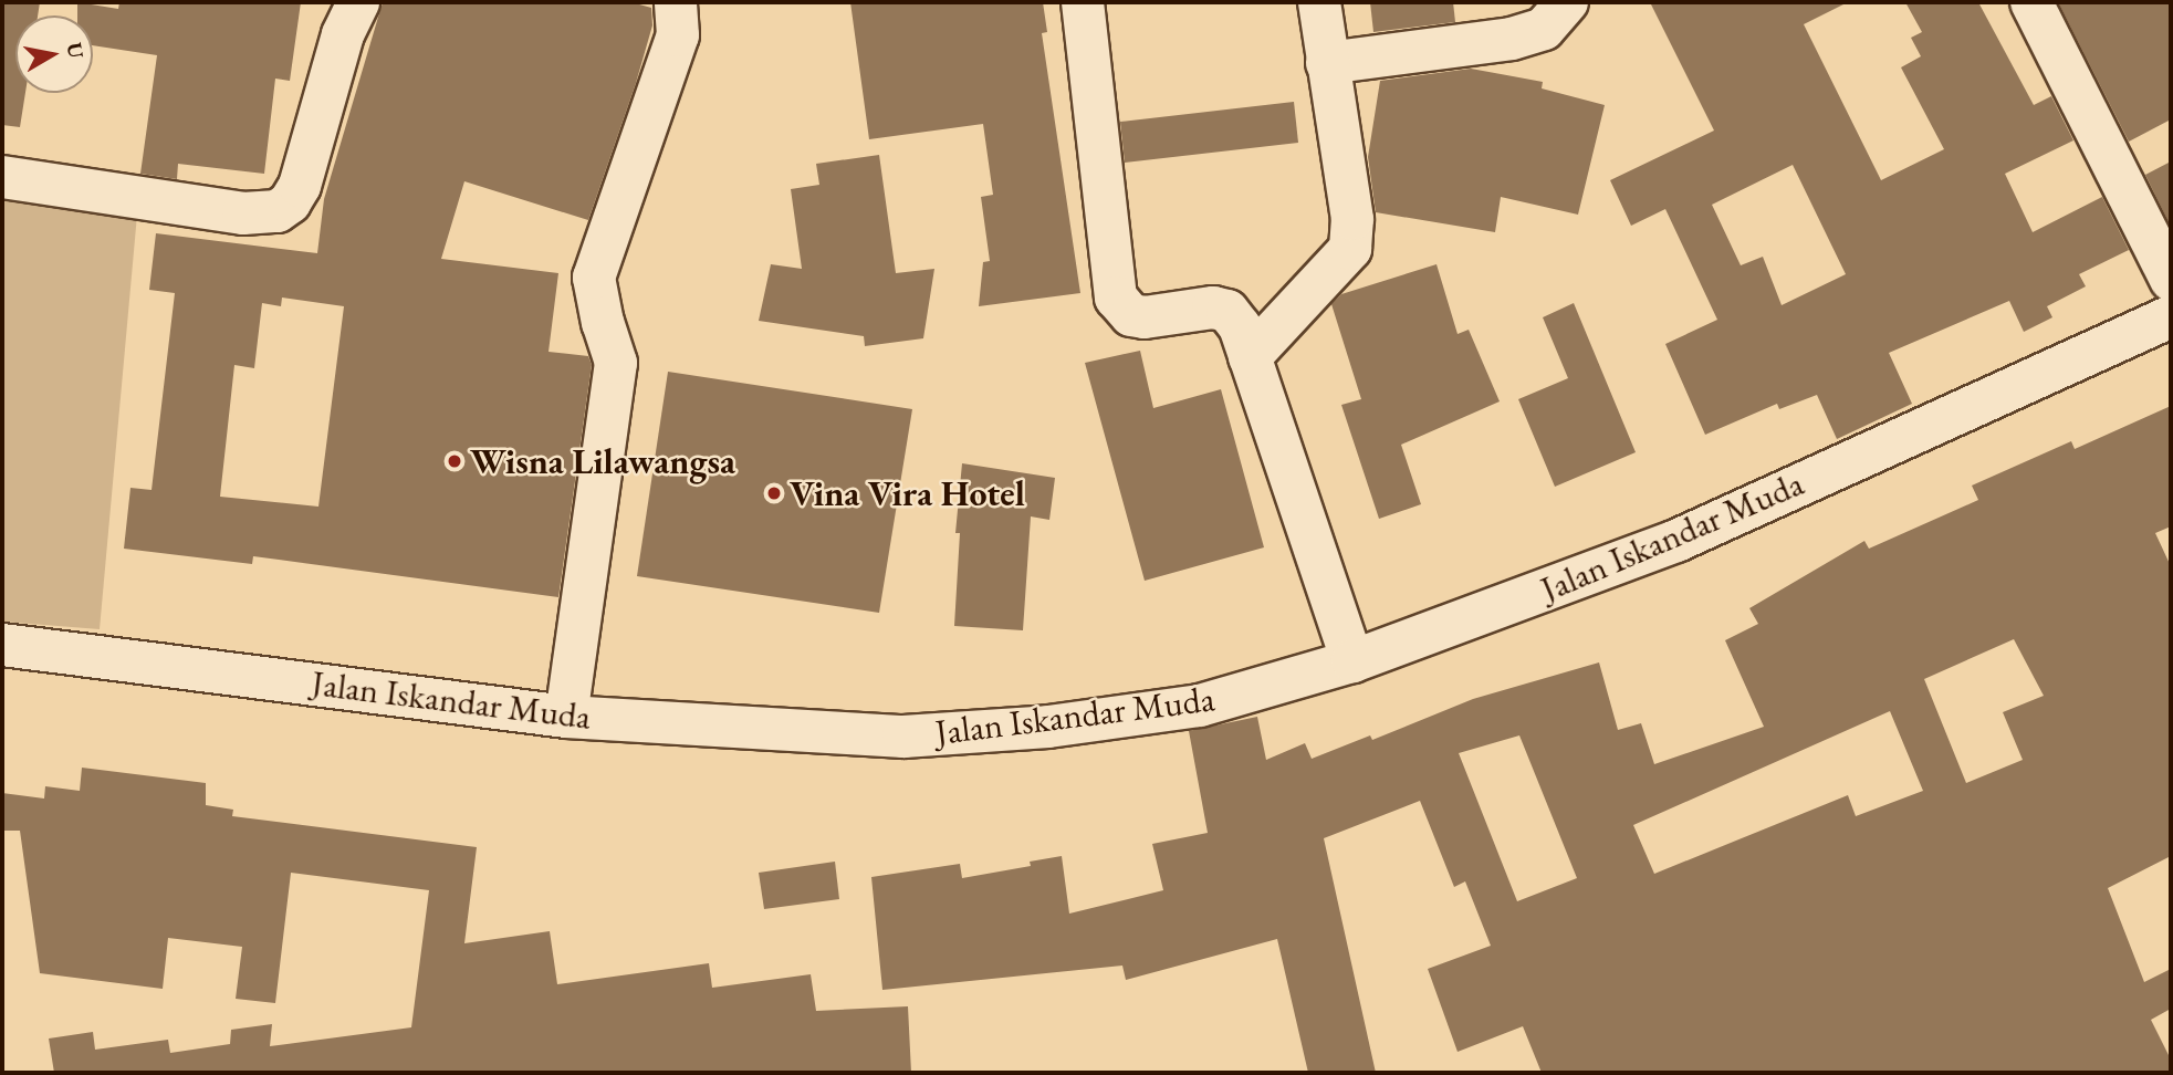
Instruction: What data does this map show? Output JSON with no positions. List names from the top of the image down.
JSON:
{
  "streets": {
    "street": ["Jalan Iskandar Muda"]
  },
  "places": ["Wisna Lilawangsa", "Vina Vira Hotel"],
  "north": "right"
}
